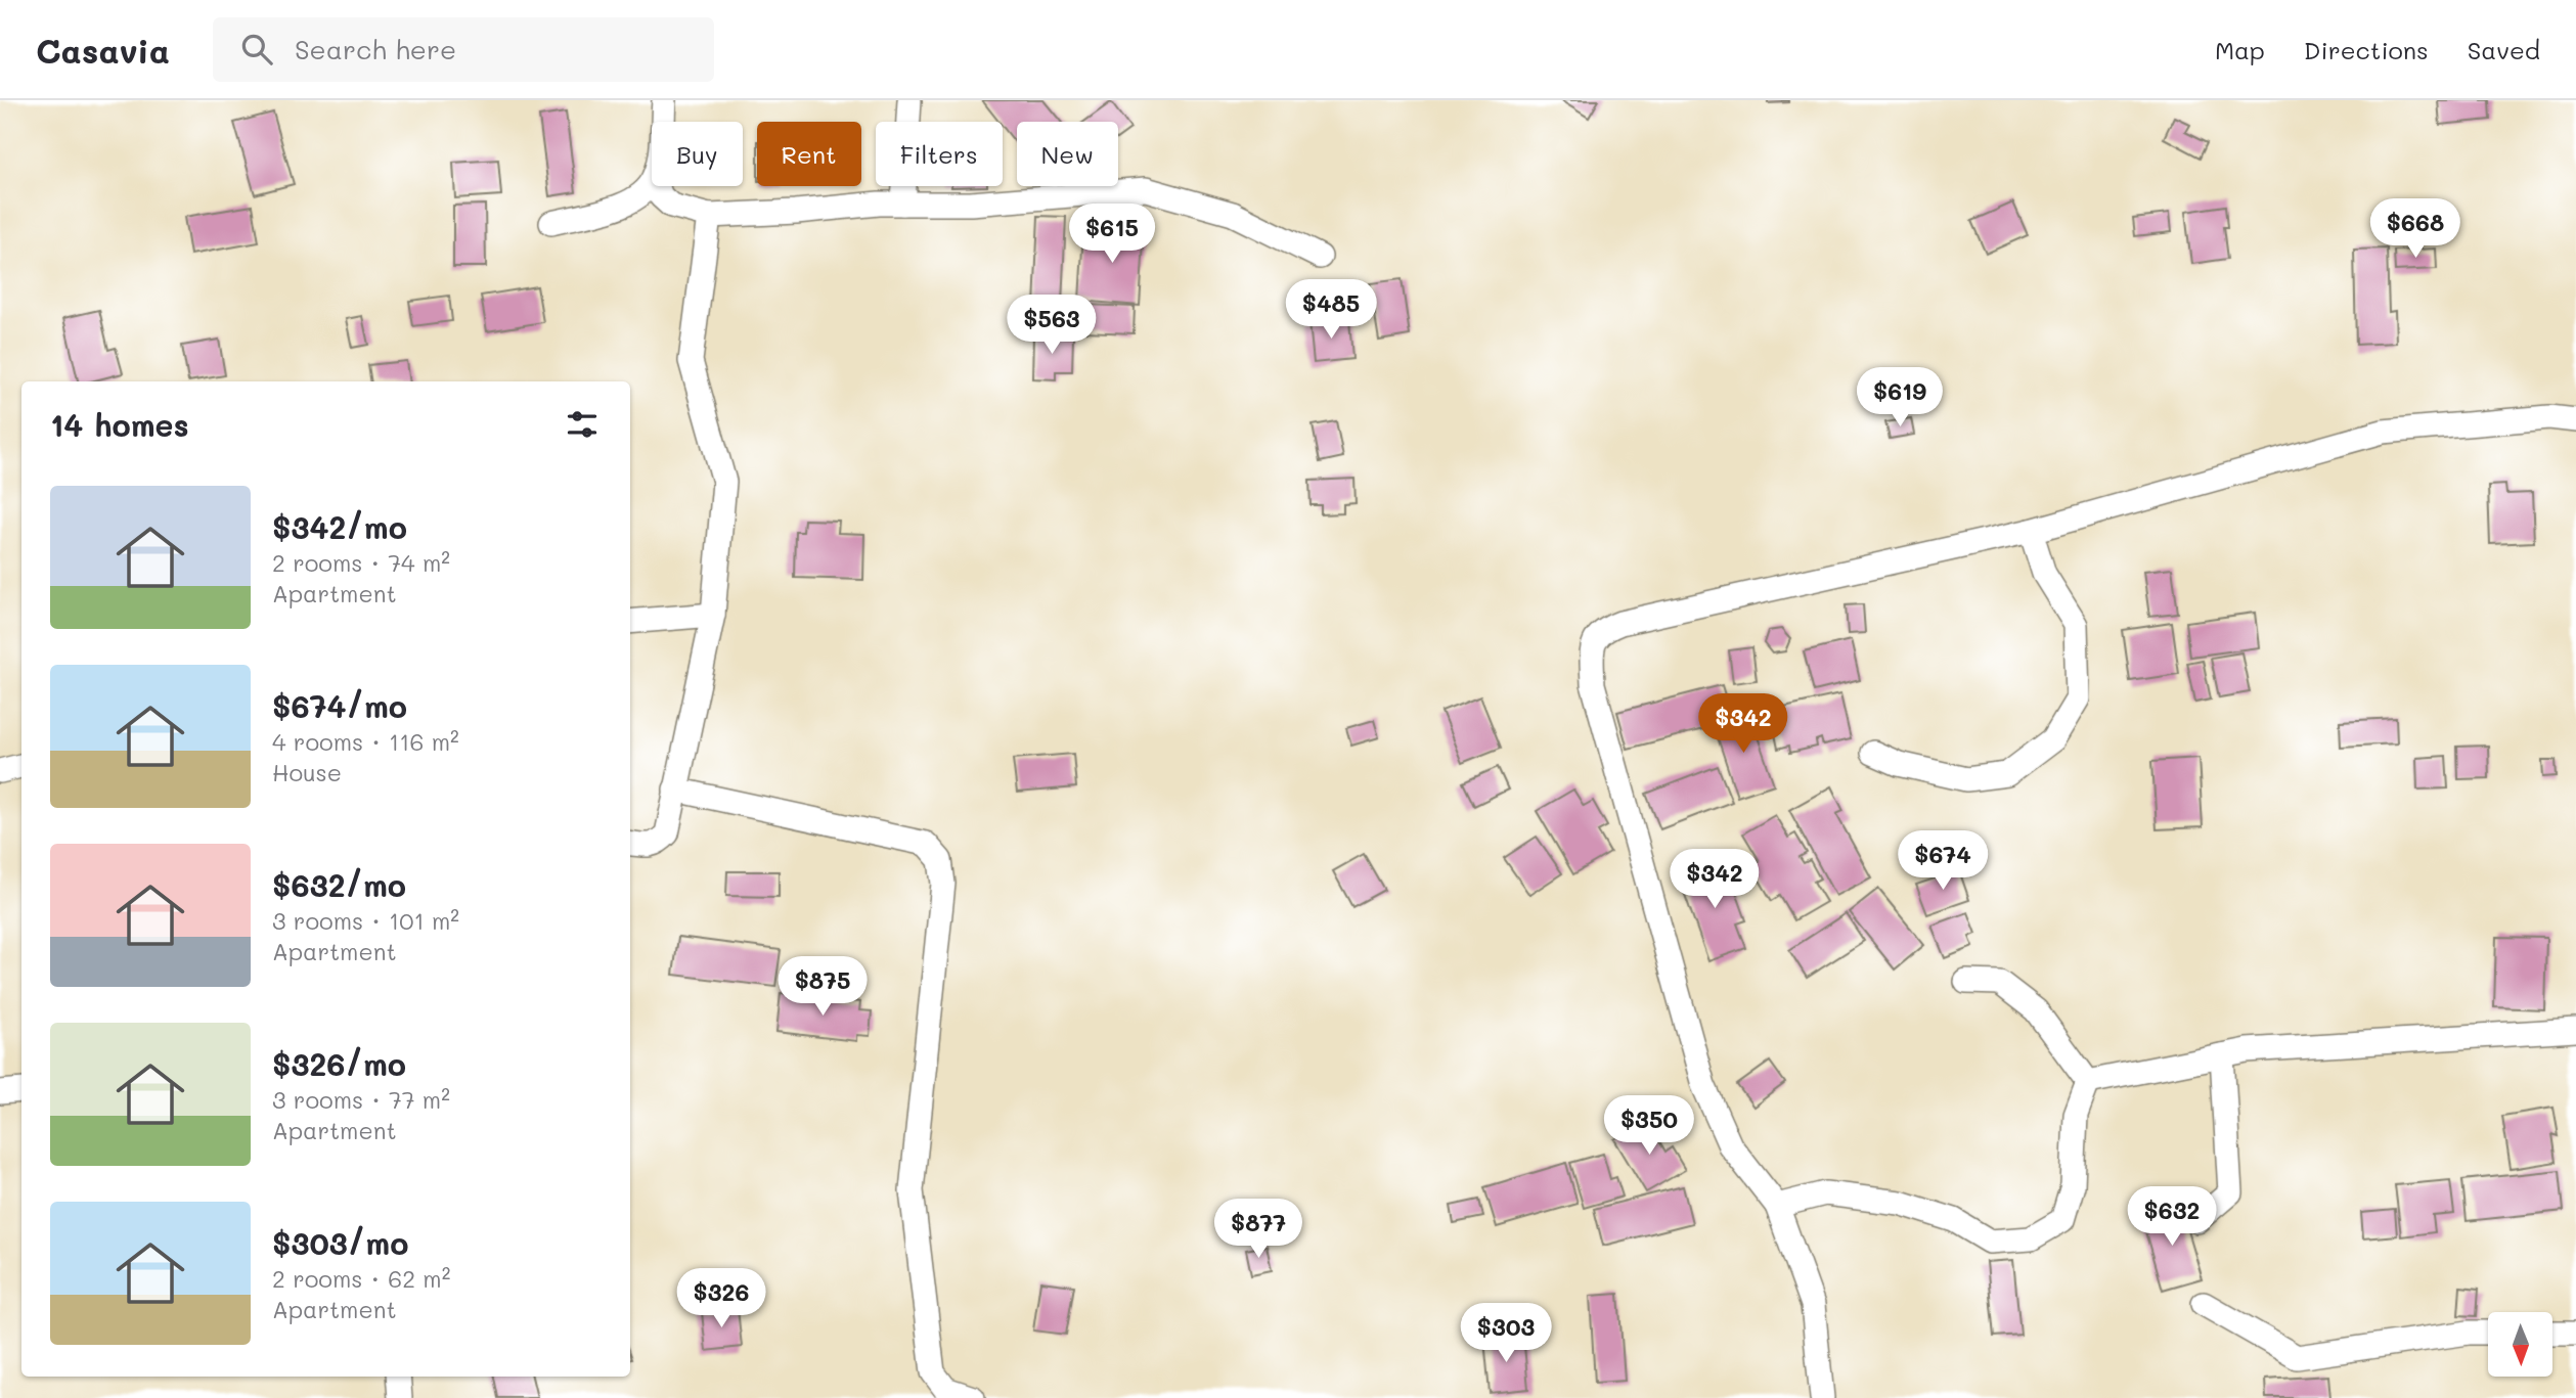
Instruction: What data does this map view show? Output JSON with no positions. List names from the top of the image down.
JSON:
{
  "north": "bottom",
  "page": {
    "header": "Casavia",
    "search": "Search here",
    "nav": ["Map", "Directions", "Saved"],
    "chip": [
      "Buy",
      "Rent",
      "Filters",
      "New"
    ],
    "price": [
      "$668",
      "$615",
      "$485",
      "$563",
      "$619",
      "$342",
      "$674",
      "$342",
      "$875",
      "$350",
      "$632",
      "$877",
      "$326",
      "$303"
    ],
    "heading": "14 homes",
    "list": [
      {
        "name": "$342/mo",
        "note": "2 rooms · 74 m² · Apartment"
      },
      {
        "name": "$674/mo",
        "note": "4 rooms · 116 m² · House"
      },
      {
        "name": "$632/mo",
        "note": "3 rooms · 101 m² · Apartment"
      },
      {
        "name": "$326/mo",
        "note": "3 rooms · 77 m² · Apartment"
      },
      {
        "name": "$303/mo",
        "note": "2 rooms · 62 m² · Apartment"
      }
    ]
  }
}
